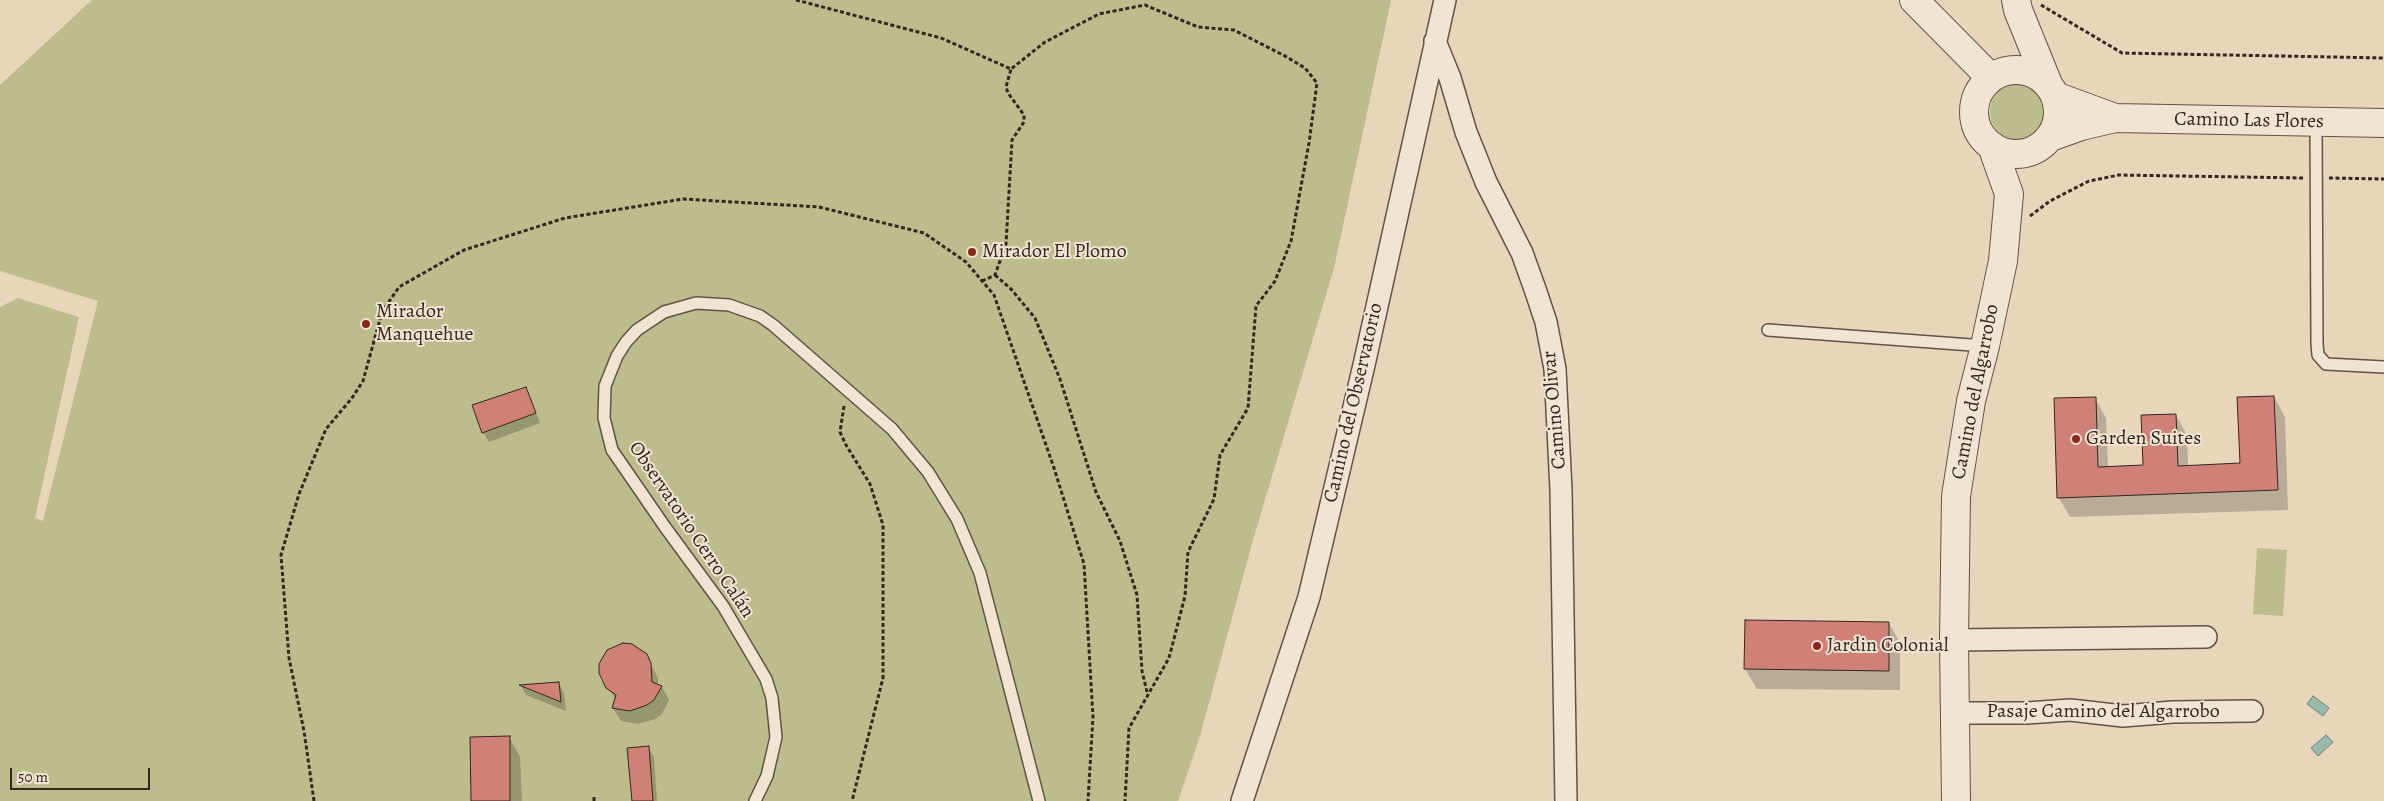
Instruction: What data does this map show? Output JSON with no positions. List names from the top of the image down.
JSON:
{
  "streets": {
    "street": [
      "Camino Las Flores",
      "Camino del Algarrobo",
      "Camino del Observatorio",
      "Camino Olivar",
      "Pasaje Camino del Algarrobo"
    ],
    "lane": ["Observatorio Cerro Calán"]
  },
  "crossings": [
    ["Camino Las Flores", "Camino del Algarrobo"],
    ["Camino del Algarrobo", "Pasaje Camino del Algarrobo"],
    ["Camino del Observatorio", "Camino Olivar"]
  ],
  "places": [
    "Mirador El Plomo",
    "Mirador Manquehue",
    "Garden Suites",
    "Jardin Colonial"
  ],
  "scale_bar": "50 m"
}
